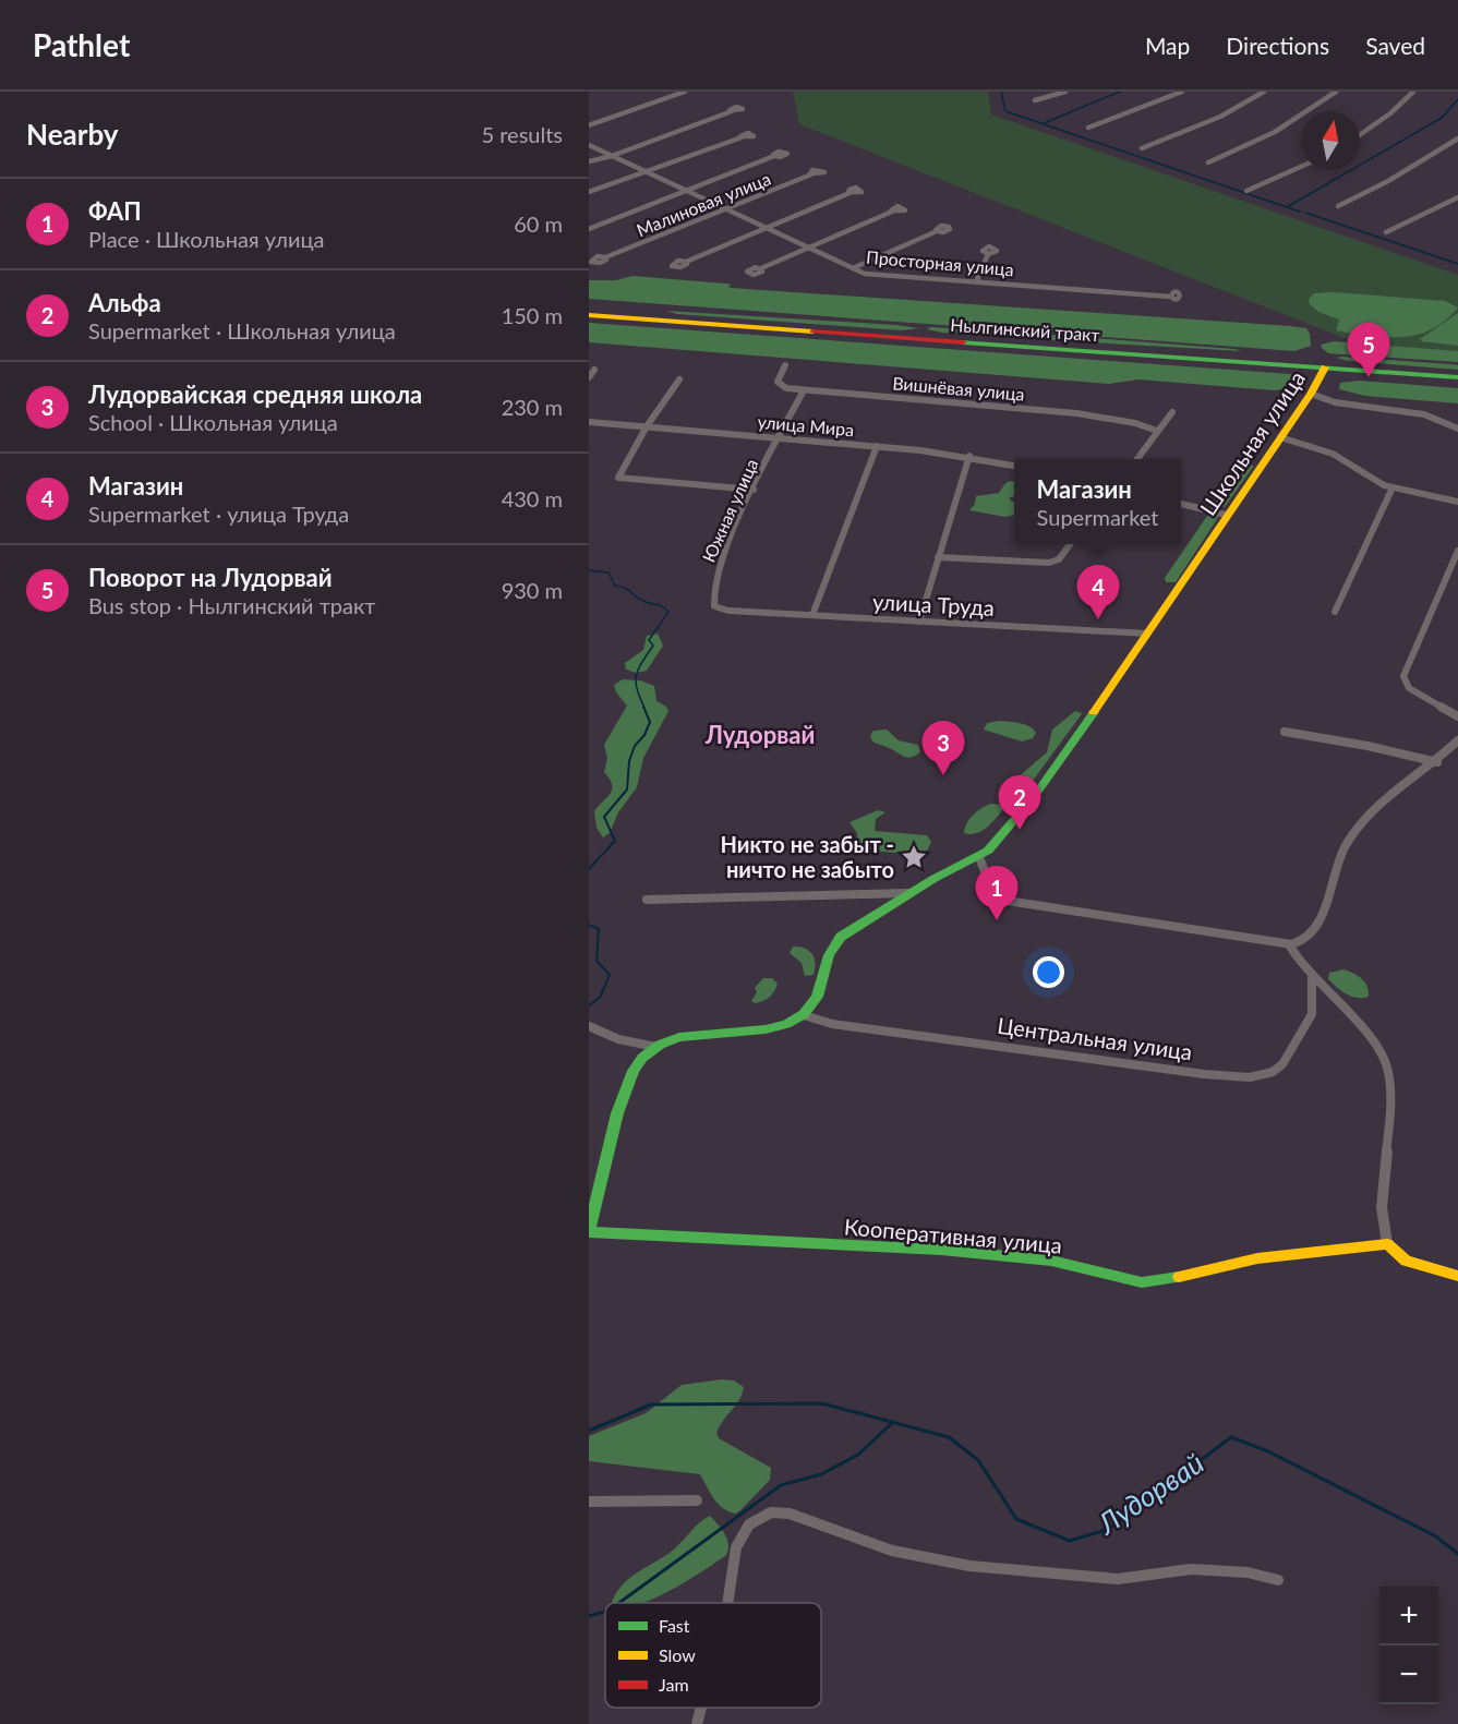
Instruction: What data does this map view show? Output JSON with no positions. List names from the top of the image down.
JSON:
{
  "streets": {
    "street": [
      "Малиновая улица",
      "Просторная улица",
      "Нылгинский тракт",
      "Вишнёвая улица",
      "улица Мира",
      "Школьная улица",
      "Южная улица",
      "улица Труда",
      "Центральная улица",
      "Кооперативная улица"
    ]
  },
  "crossings": [
    ["Малиновая улица", "Просторная улица"],
    ["Нылгинский тракт", "Школьная улица"],
    ["Вишнёвая улица", "Южная улица"],
    ["улица Мира", "Южная улица"],
    ["Школьная улица", "улица Труда"],
    ["Южная улица", "улица Труда"]
  ],
  "districts": ["Лудорвай"],
  "water": ["Лудорвай"],
  "places": {
    "place": ["Никто не забыт - ничто не забыто"]
  },
  "legend": ["Fast", "Slow", "Jam"],
  "north": "top",
  "page": {
    "header": "Pathlet",
    "nav": ["Map", "Directions", "Saved"],
    "heading": ["Nearby", "5 results"],
    "list": [
      {
        "mark": "1",
        "name": "ФАП",
        "note": "Place · Школьная улица",
        "value": "60 m"
      },
      {
        "mark": "2",
        "name": "Альфа",
        "note": "Supermarket · Школьная улица",
        "value": "150 m"
      },
      {
        "mark": "3",
        "name": "Лудорвайская средняя школа",
        "note": "School · Школьная улица",
        "value": "230 m"
      },
      {
        "mark": "4",
        "name": "Магазин",
        "note": "Supermarket · улица Труда",
        "value": "430 m"
      },
      {
        "mark": "5",
        "name": "Поворот на Лудорвай",
        "note": "Bus stop · Нылгинский тракт",
        "value": "930 m"
      }
    ],
    "pins": [
      "5",
      "4",
      "3",
      "2",
      "1"
    ],
    "popup": ["Магазин", "Supermarket"],
    "map_buttons": ["+", "−"]
  }
}
